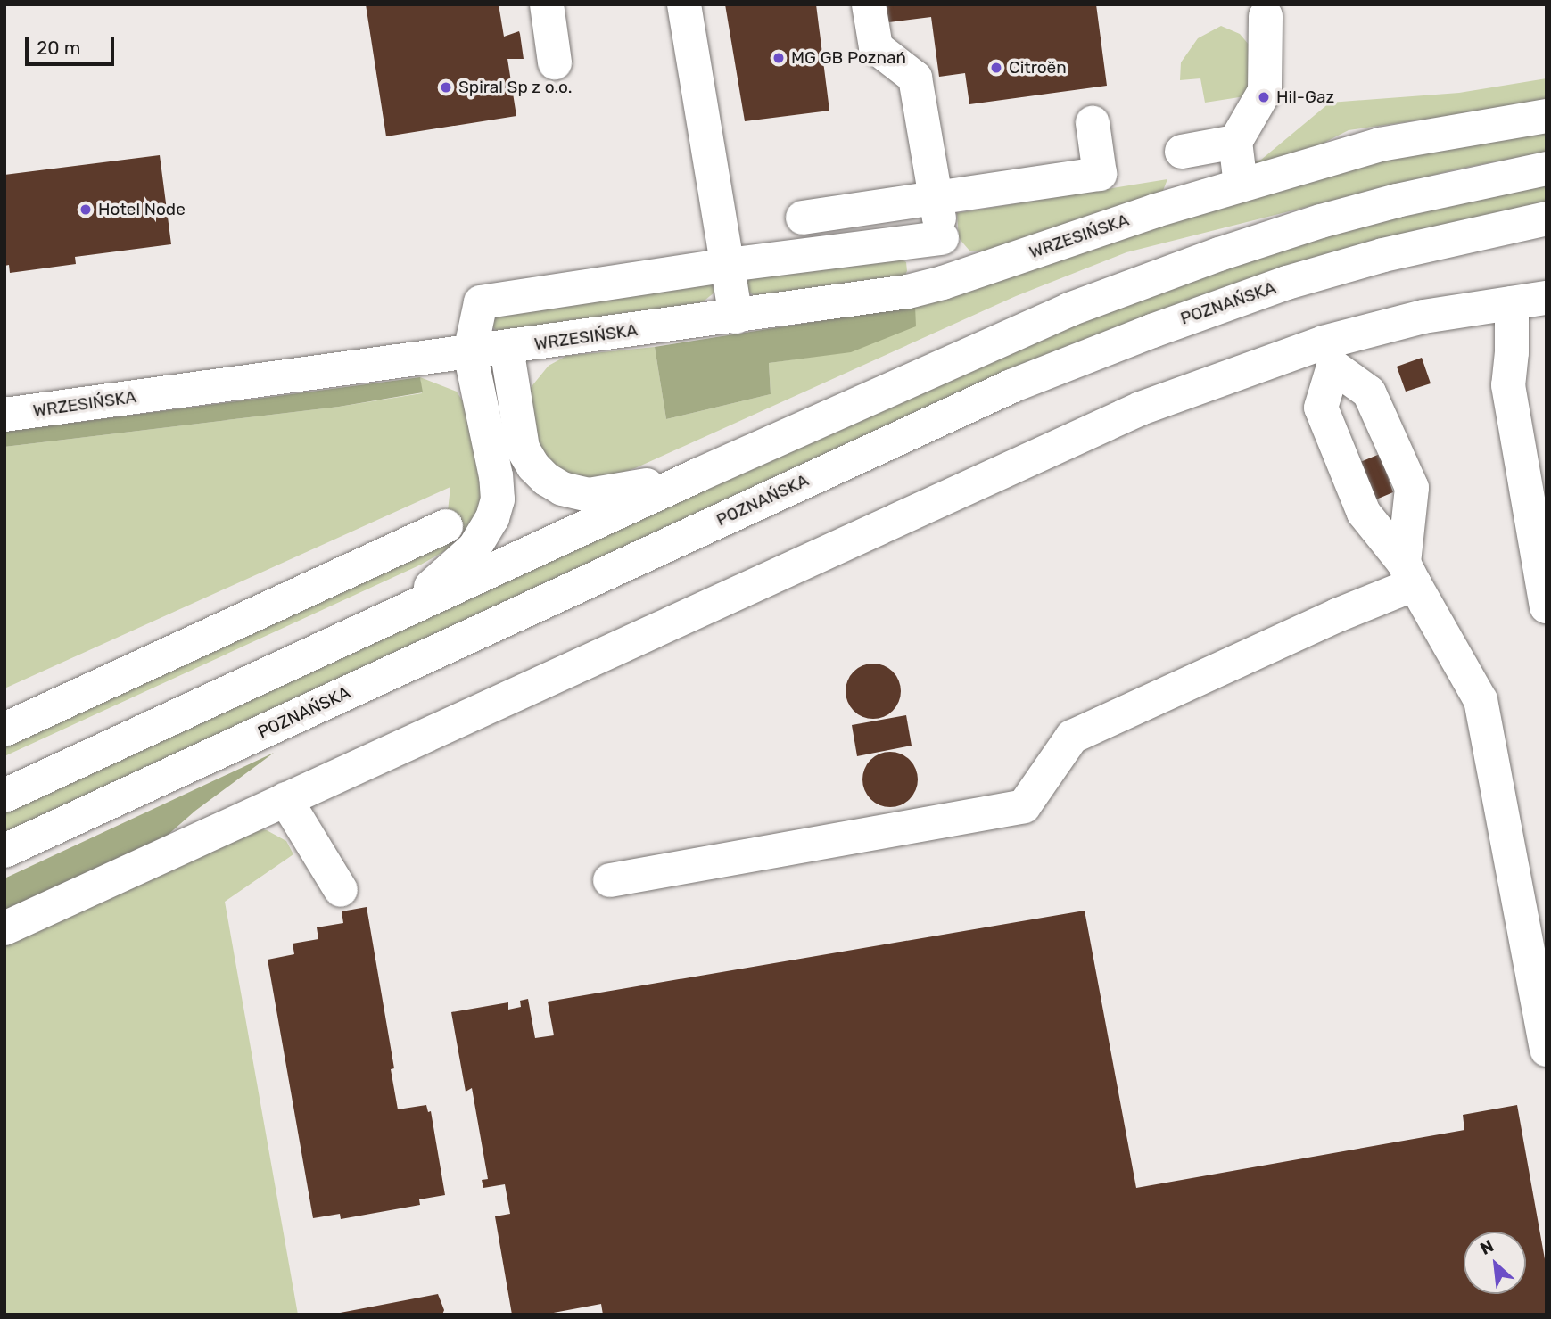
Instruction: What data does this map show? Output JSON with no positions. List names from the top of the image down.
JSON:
{
  "streets": {
    "main road": ["WRZESIŃSKA", "POZNAŃSKA"]
  },
  "places": [
    "MG GB Poznań",
    "Citroën",
    "Spiral Sp z o.o.",
    "Hil-Gaz",
    "Hotel Node"
  ],
  "scale_bar": "20 m",
  "north": "top left"
}
